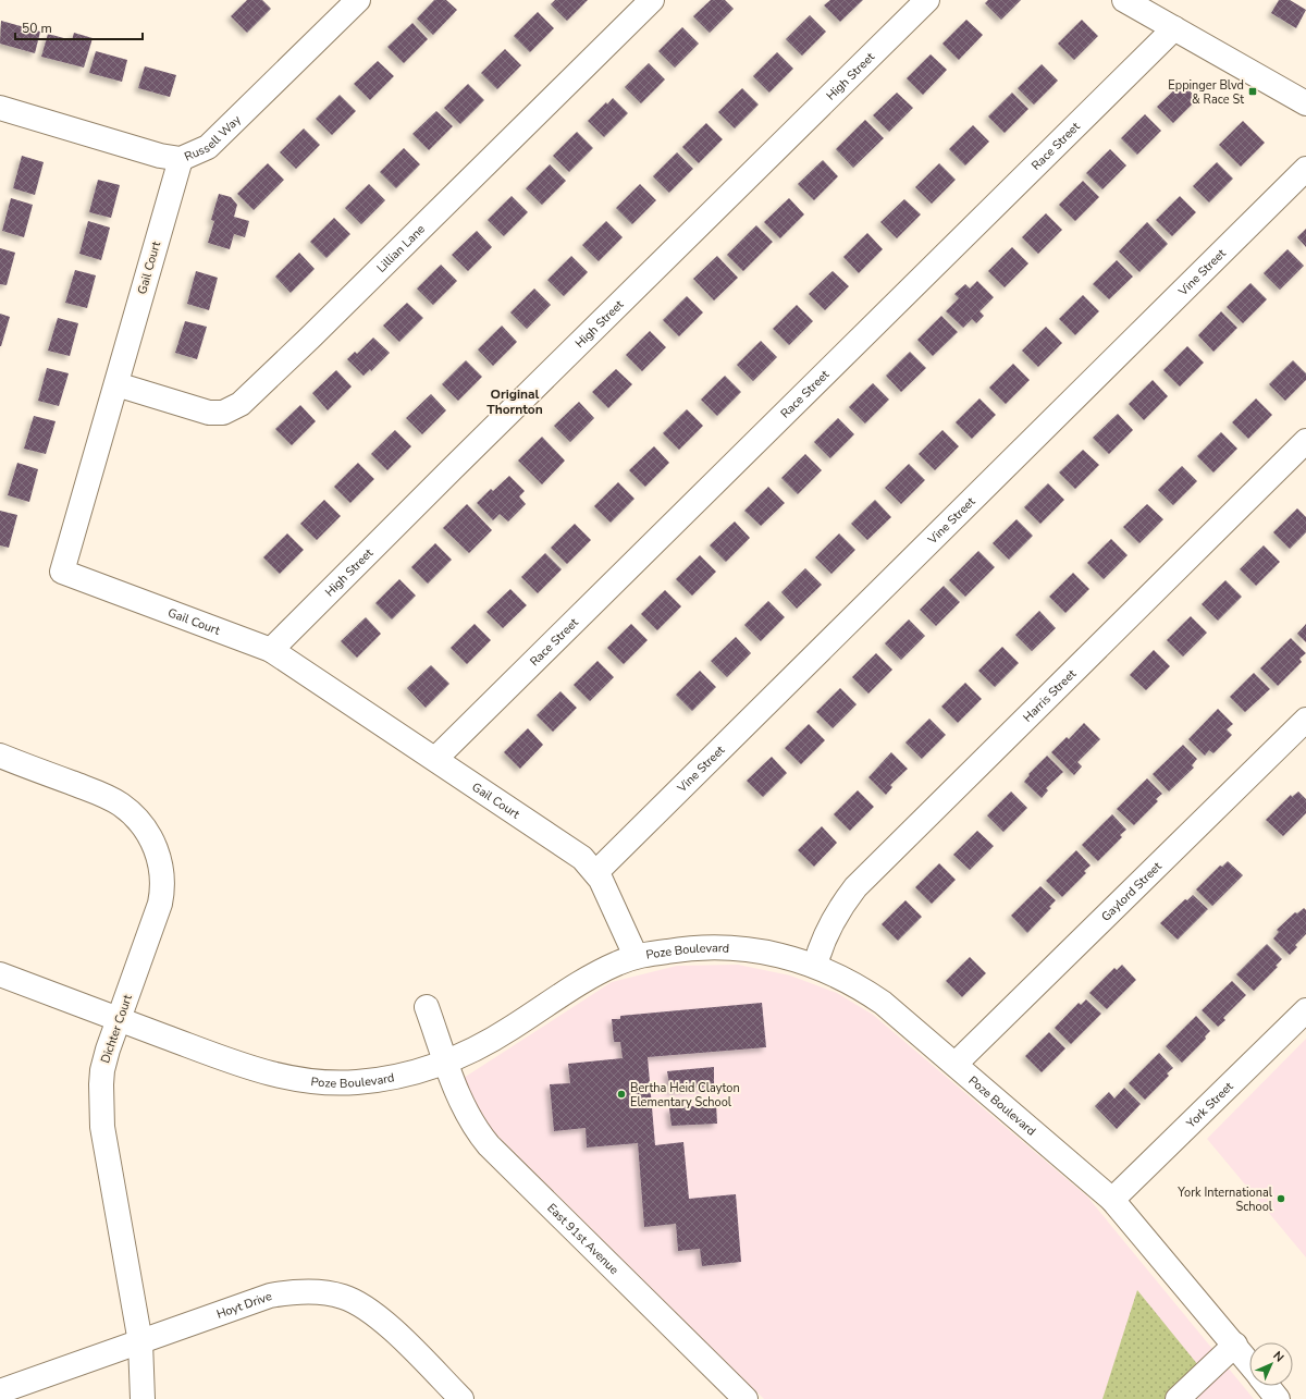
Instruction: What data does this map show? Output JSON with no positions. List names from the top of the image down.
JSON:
{
  "streets": {
    "street": [
      "High Street",
      "Russell Way",
      "Race Street",
      "Lillian Lane",
      "Gail Court",
      "Vine Street",
      "Harris Street",
      "Gaylord Street",
      "Poze Boulevard",
      "Dichter Court",
      "York Street",
      "East 91st Avenue",
      "Hoyt Drive"
    ]
  },
  "crossings": [
    ["High Street", "Gail Court"],
    ["Russell Way", "Gail Court"],
    ["Race Street", "Gail Court"],
    ["Lillian Lane", "Gail Court"],
    ["Gail Court", "Vine Street"],
    ["Gail Court", "Poze Boulevard"],
    ["Harris Street", "Poze Boulevard"],
    ["Gaylord Street", "Poze Boulevard"],
    ["Poze Boulevard", "Dichter Court"],
    ["Poze Boulevard", "York Street"],
    ["Poze Boulevard", "East 91st Avenue"],
    ["Dichter Court", "Hoyt Drive"]
  ],
  "districts": ["Original Thornton"],
  "places": {
    "transit": ["Eppinger Blvd & Race St"],
    "other": ["Bertha Heid Clayton Elementary School", "York International School"]
  },
  "scale_bar": "50 m",
  "north": "top right"
}
